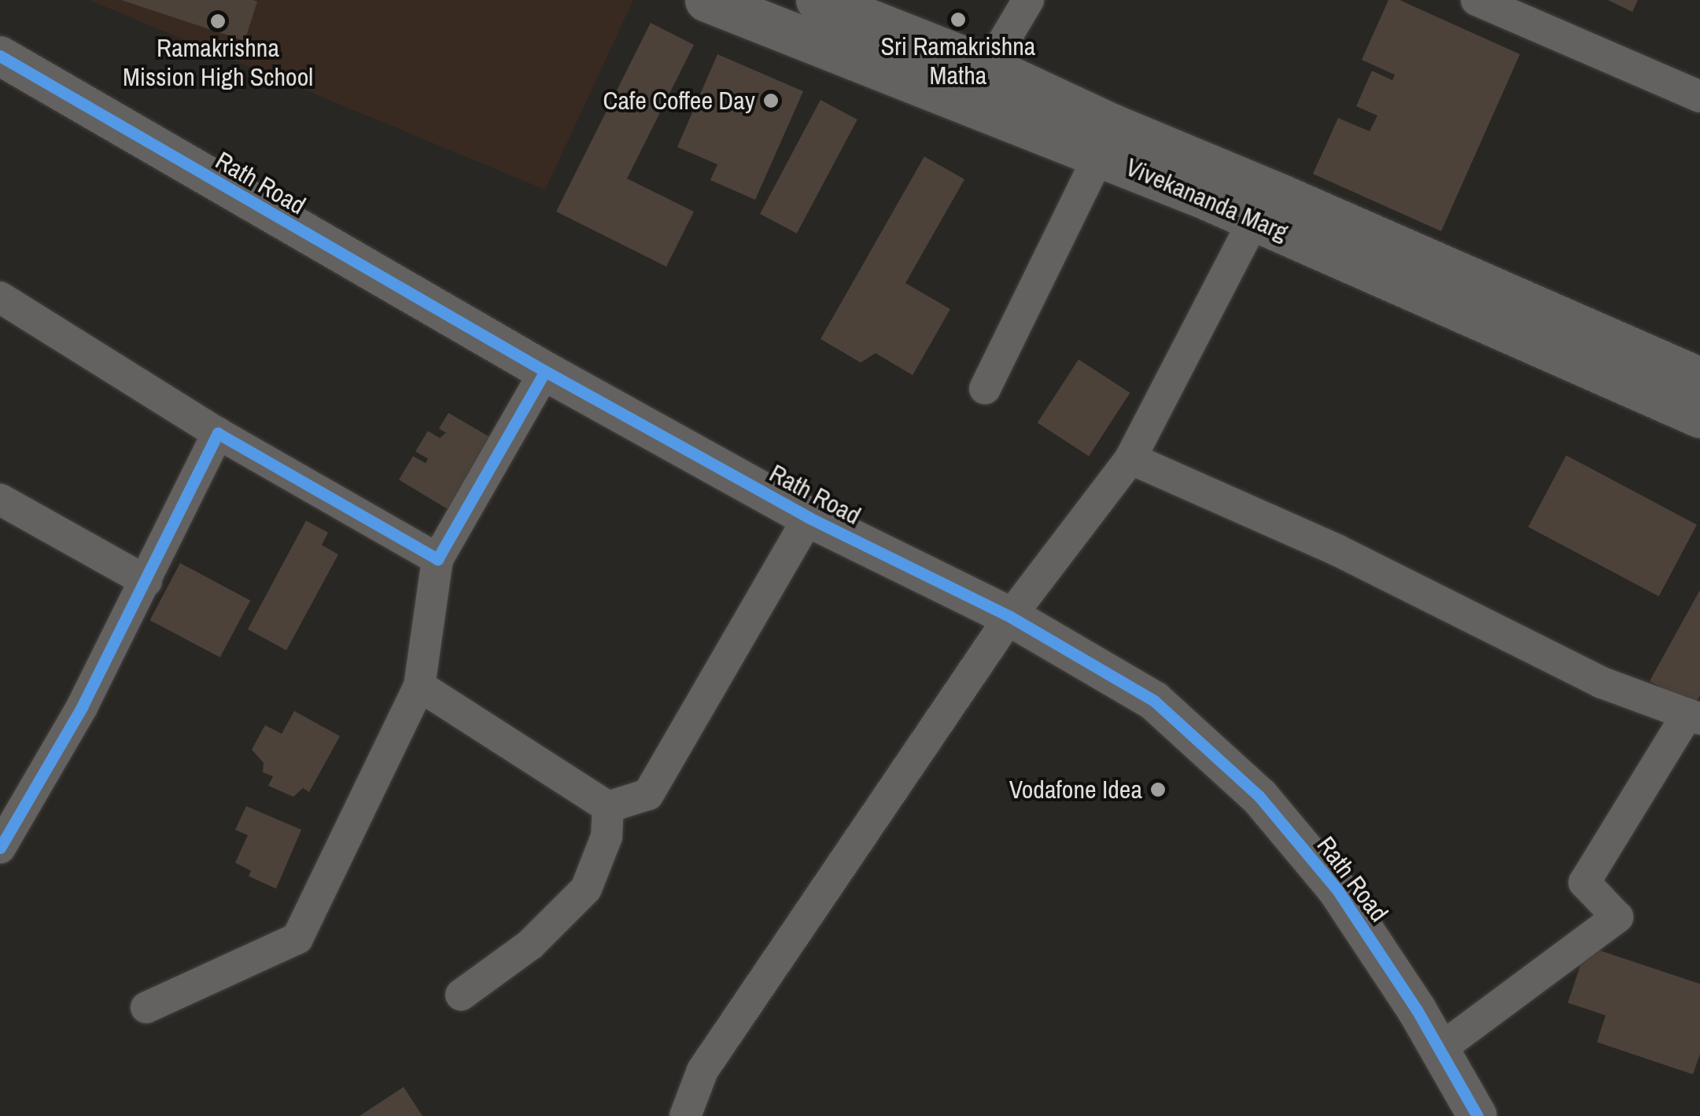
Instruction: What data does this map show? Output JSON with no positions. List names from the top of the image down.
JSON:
{
  "streets": {
    "main road": ["Vivekananda Marg"],
    "street": ["Rath Road"]
  },
  "places": [
    "Sri Ramakrishna Matha",
    "Ramakrishna Mission High School",
    "Cafe Coffee Day",
    "Vodafone Idea"
  ]
}
